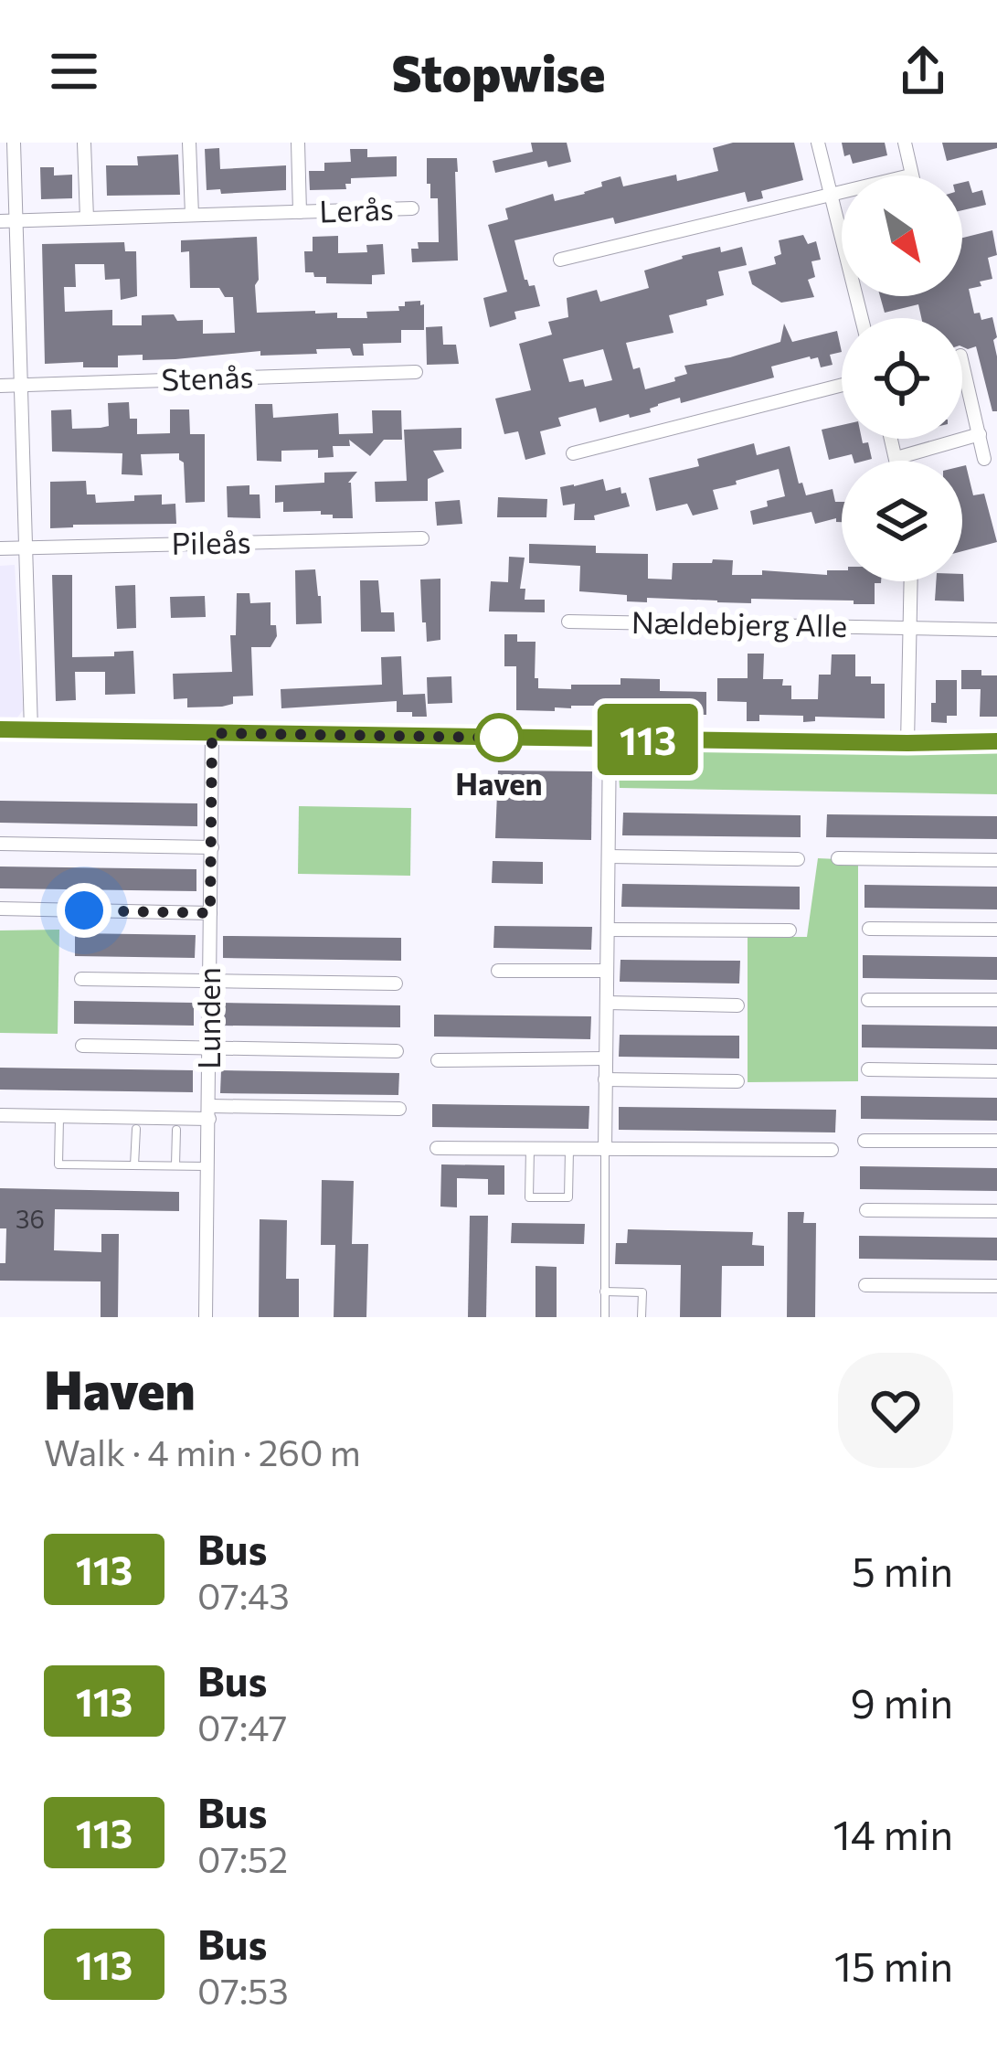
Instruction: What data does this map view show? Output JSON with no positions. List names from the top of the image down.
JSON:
{
  "streets": {
    "street": [
      "Lerås",
      "Stenås",
      "Pileås",
      "Nældebjerg Alle",
      "Lunden"
    ]
  },
  "places": ["Haven"],
  "lines": ["bus line 113"],
  "house_numbers": ["36"],
  "north": "bottom right",
  "page": {
    "header": "Stopwise",
    "on_map": "113",
    "heading": ["Haven", "Walk · 4 min · 260 m"],
    "list": [
      {
        "mark": "113",
        "name": "Bus",
        "note": "07:43",
        "value": "5 min"
      },
      {
        "mark": "113",
        "name": "Bus",
        "note": "07:47",
        "value": "9 min"
      },
      {
        "mark": "113",
        "name": "Bus",
        "note": "07:52",
        "value": "14 min"
      },
      {
        "mark": "113",
        "name": "Bus",
        "note": "07:53",
        "value": "15 min"
      }
    ]
  }
}
